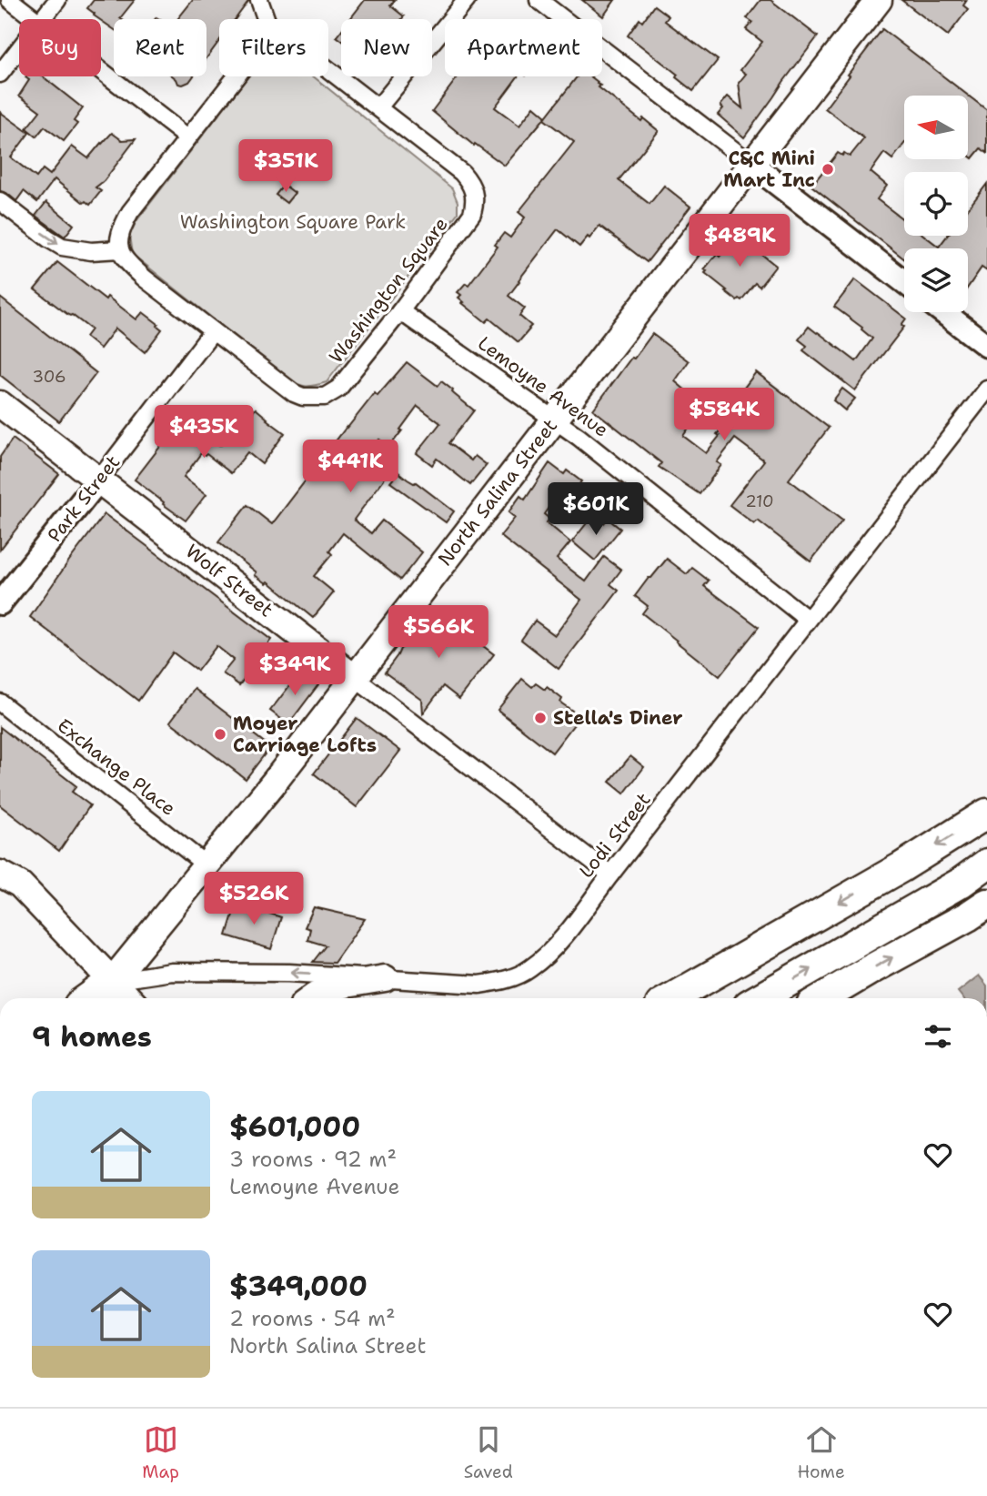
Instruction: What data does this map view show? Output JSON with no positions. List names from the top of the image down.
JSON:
{
  "streets": {
    "main road": ["North Salina Street", "Park Street", "Wolf Street"],
    "street": [
      "Washington Square",
      "Lemoyne Avenue",
      "Exchange Place",
      "Lodi Street"
    ]
  },
  "crossings": [
    ["Washington Square", "Lemoyne Avenue"],
    ["Washington Square", "Park Street"],
    ["Lemoyne Avenue", "North Salina Street"],
    ["Lemoyne Avenue", "Lodi Street"],
    ["North Salina Street", "Wolf Street"],
    ["North Salina Street", "Exchange Place"],
    ["North Salina Street", "Lodi Street"],
    ["Park Street", "Wolf Street"],
    ["Wolf Street", "Lodi Street"]
  ],
  "parks": ["Washington Square Park"],
  "places": ["C&C Mini Mart Inc", "Stella's Diner", "Moyer Carriage Lofts"],
  "house_numbers": ["306", "210"],
  "north": "left",
  "page": {
    "chip": [
      "Buy",
      "Rent",
      "Filters",
      "New",
      "Apartment"
    ],
    "price": [
      "$351K",
      "$489K",
      "$584K",
      "$435K",
      "$441K",
      "$601K",
      "$566K",
      "$349K",
      "$526K"
    ],
    "heading": "9 homes",
    "list": [
      {
        "name": "$601,000",
        "note": "3 rooms · 92 m² · Lemoyne Avenue"
      },
      {
        "name": "$349,000",
        "note": "2 rooms · 54 m² · North Salina Street"
      }
    ],
    "tabs": ["Map", "Saved", "Home"]
  }
}
